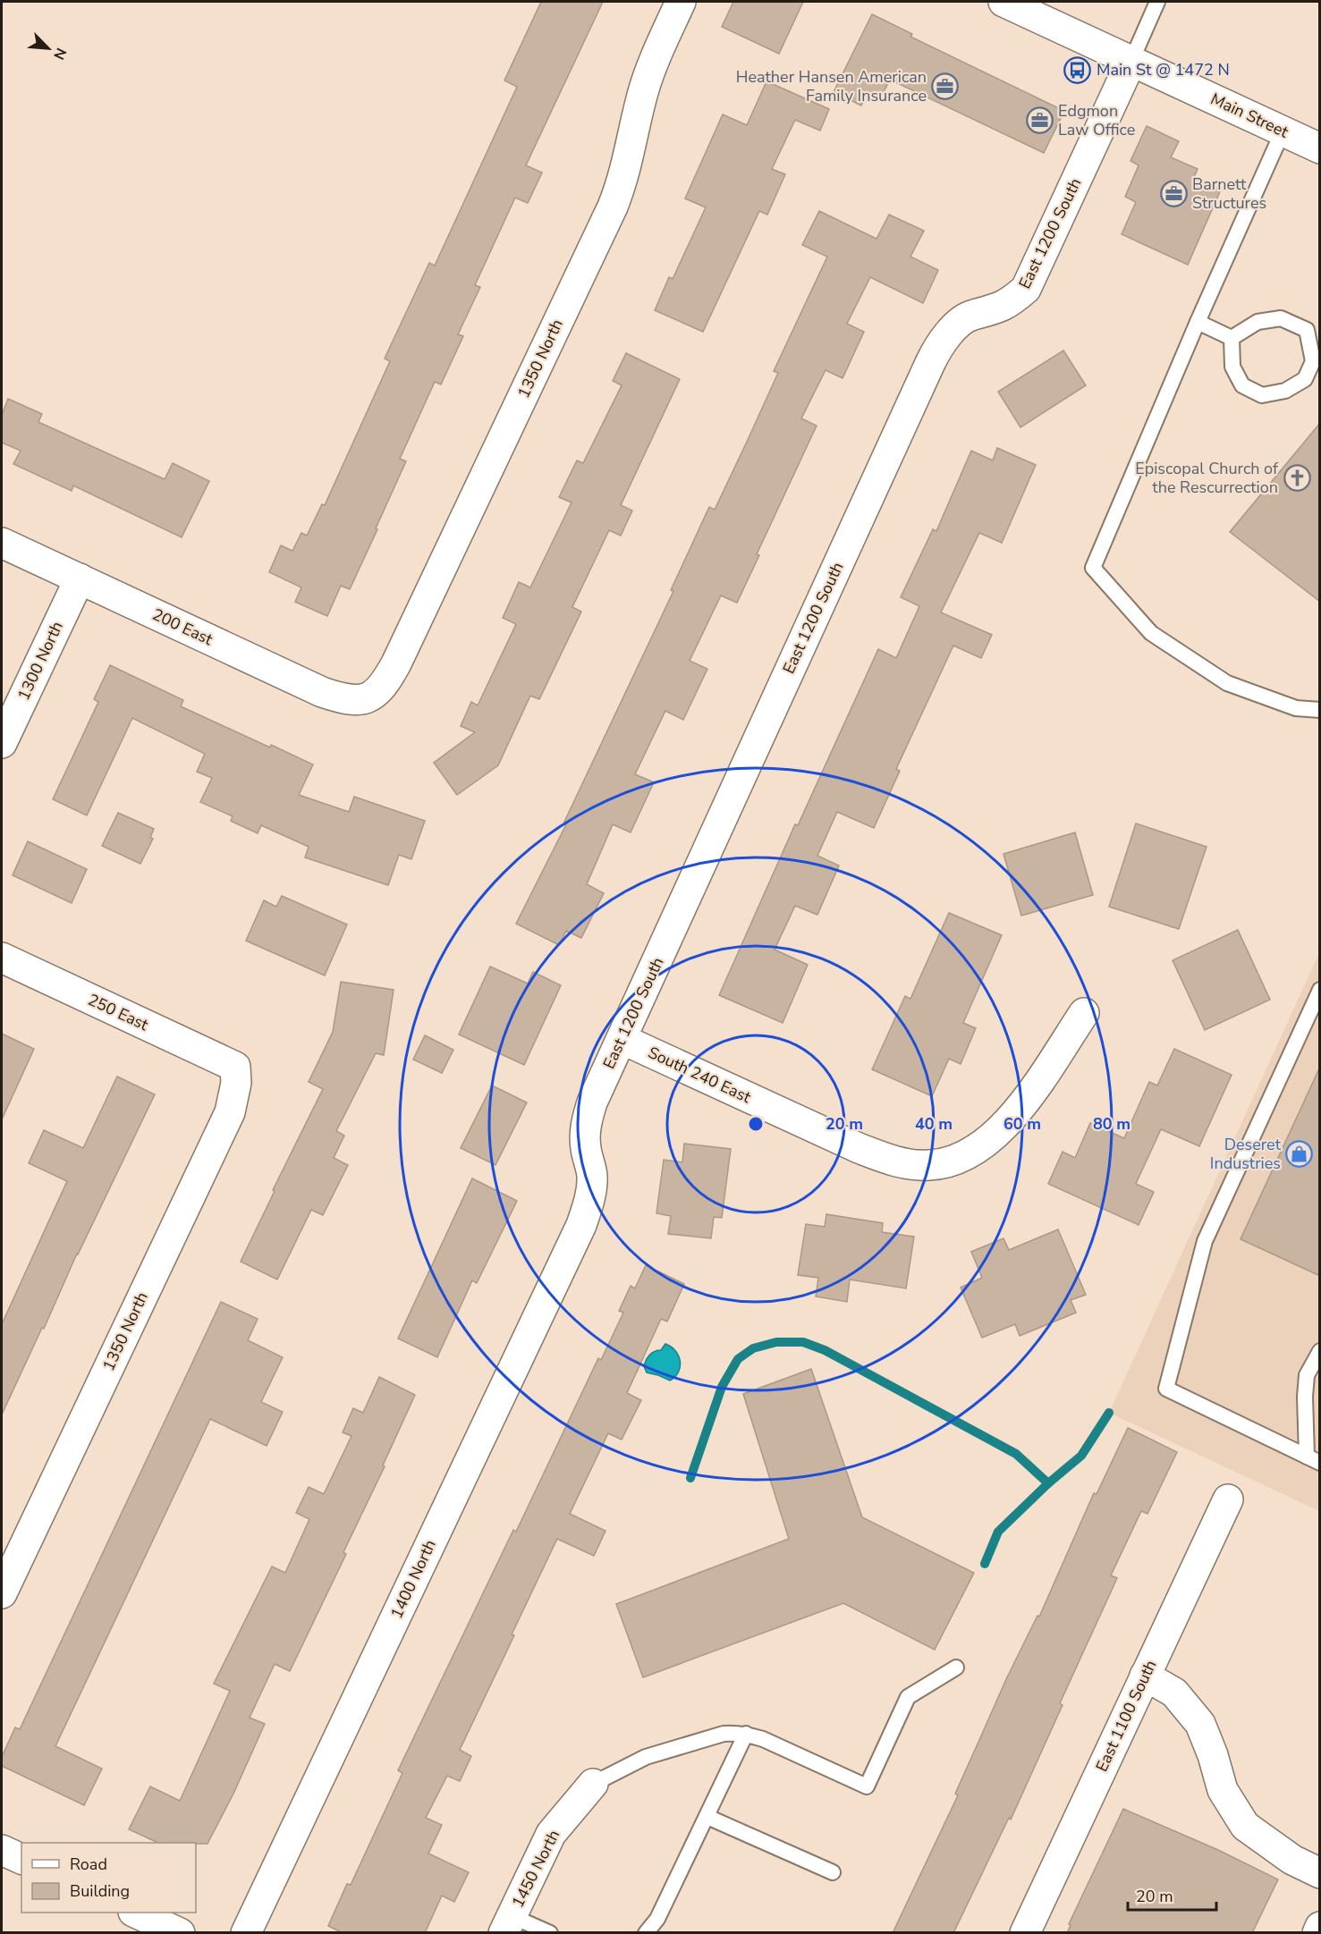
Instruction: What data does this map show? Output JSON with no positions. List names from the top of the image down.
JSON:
{
  "streets": {
    "street": [
      "Main Street",
      "East 1200 South",
      "1350 North",
      "200 East",
      "1300 North",
      "250 East",
      "South 240 East",
      "1400 North",
      "East 1100 South",
      "1450 North"
    ]
  },
  "crossings": [
    ["Main Street", "East 1200 South"],
    ["East 1200 South", "South 240 East"],
    ["East 1200 South", "1400 North"],
    ["1350 North", "200 East"],
    ["1350 North", "250 East"],
    ["200 East", "1300 North"]
  ],
  "places": {
    "bus stop": ["Main St @ 1472 N"],
    "office": ["Heather Hansen American Family Insurance", "Edgmon Law Office", "Barnett Structures"],
    "church": ["Episcopal Church of the Rescurrection"],
    "shop": ["Deseret Industries"]
  },
  "legend": ["Road", "Building"],
  "scale_bar": "20 m",
  "north": "bottom right",
  "rings": [
    "20 m",
    "40 m",
    "60 m",
    "80 m"
  ]
}
